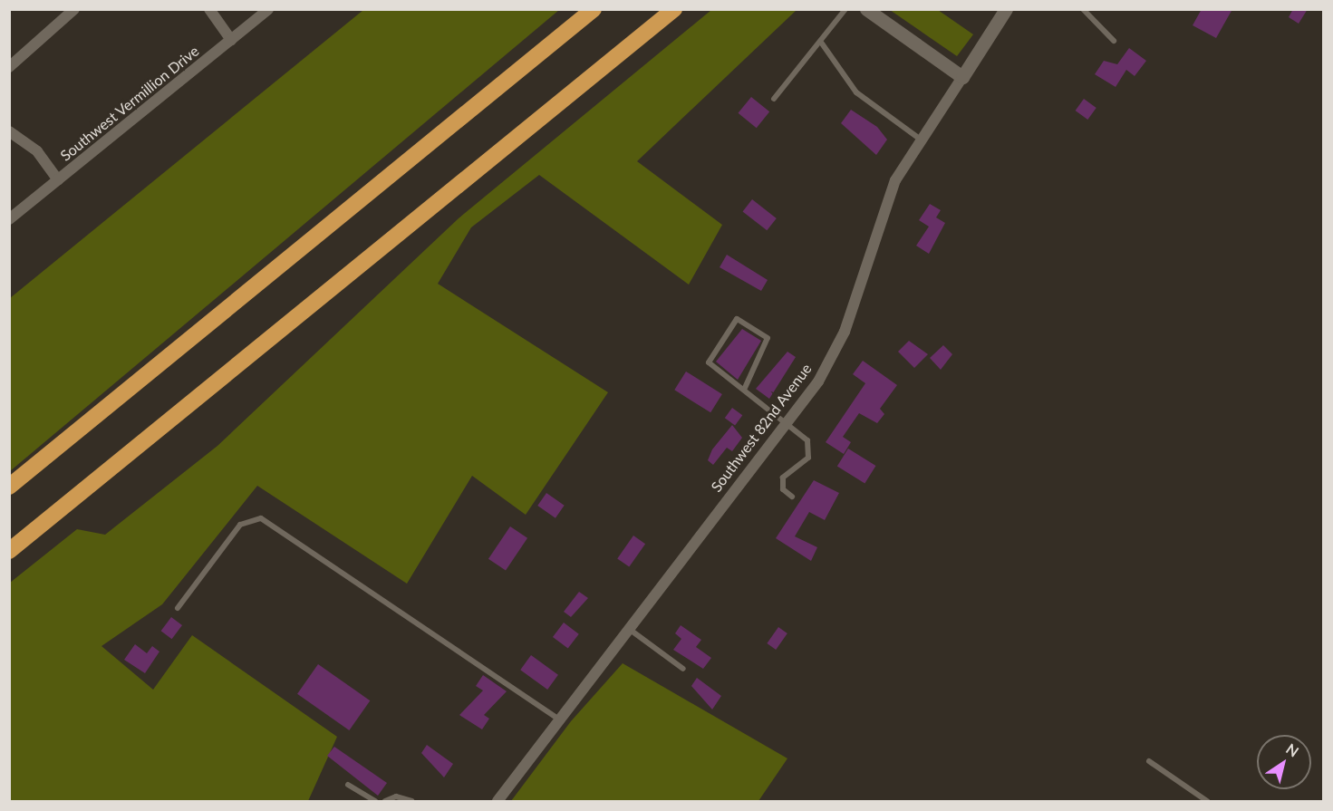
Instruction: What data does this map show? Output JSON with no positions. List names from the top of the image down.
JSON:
{
  "streets": {
    "street": ["Southwest Vermillion Drive", "Southwest 82nd Avenue"]
  },
  "north": "top right"
}
